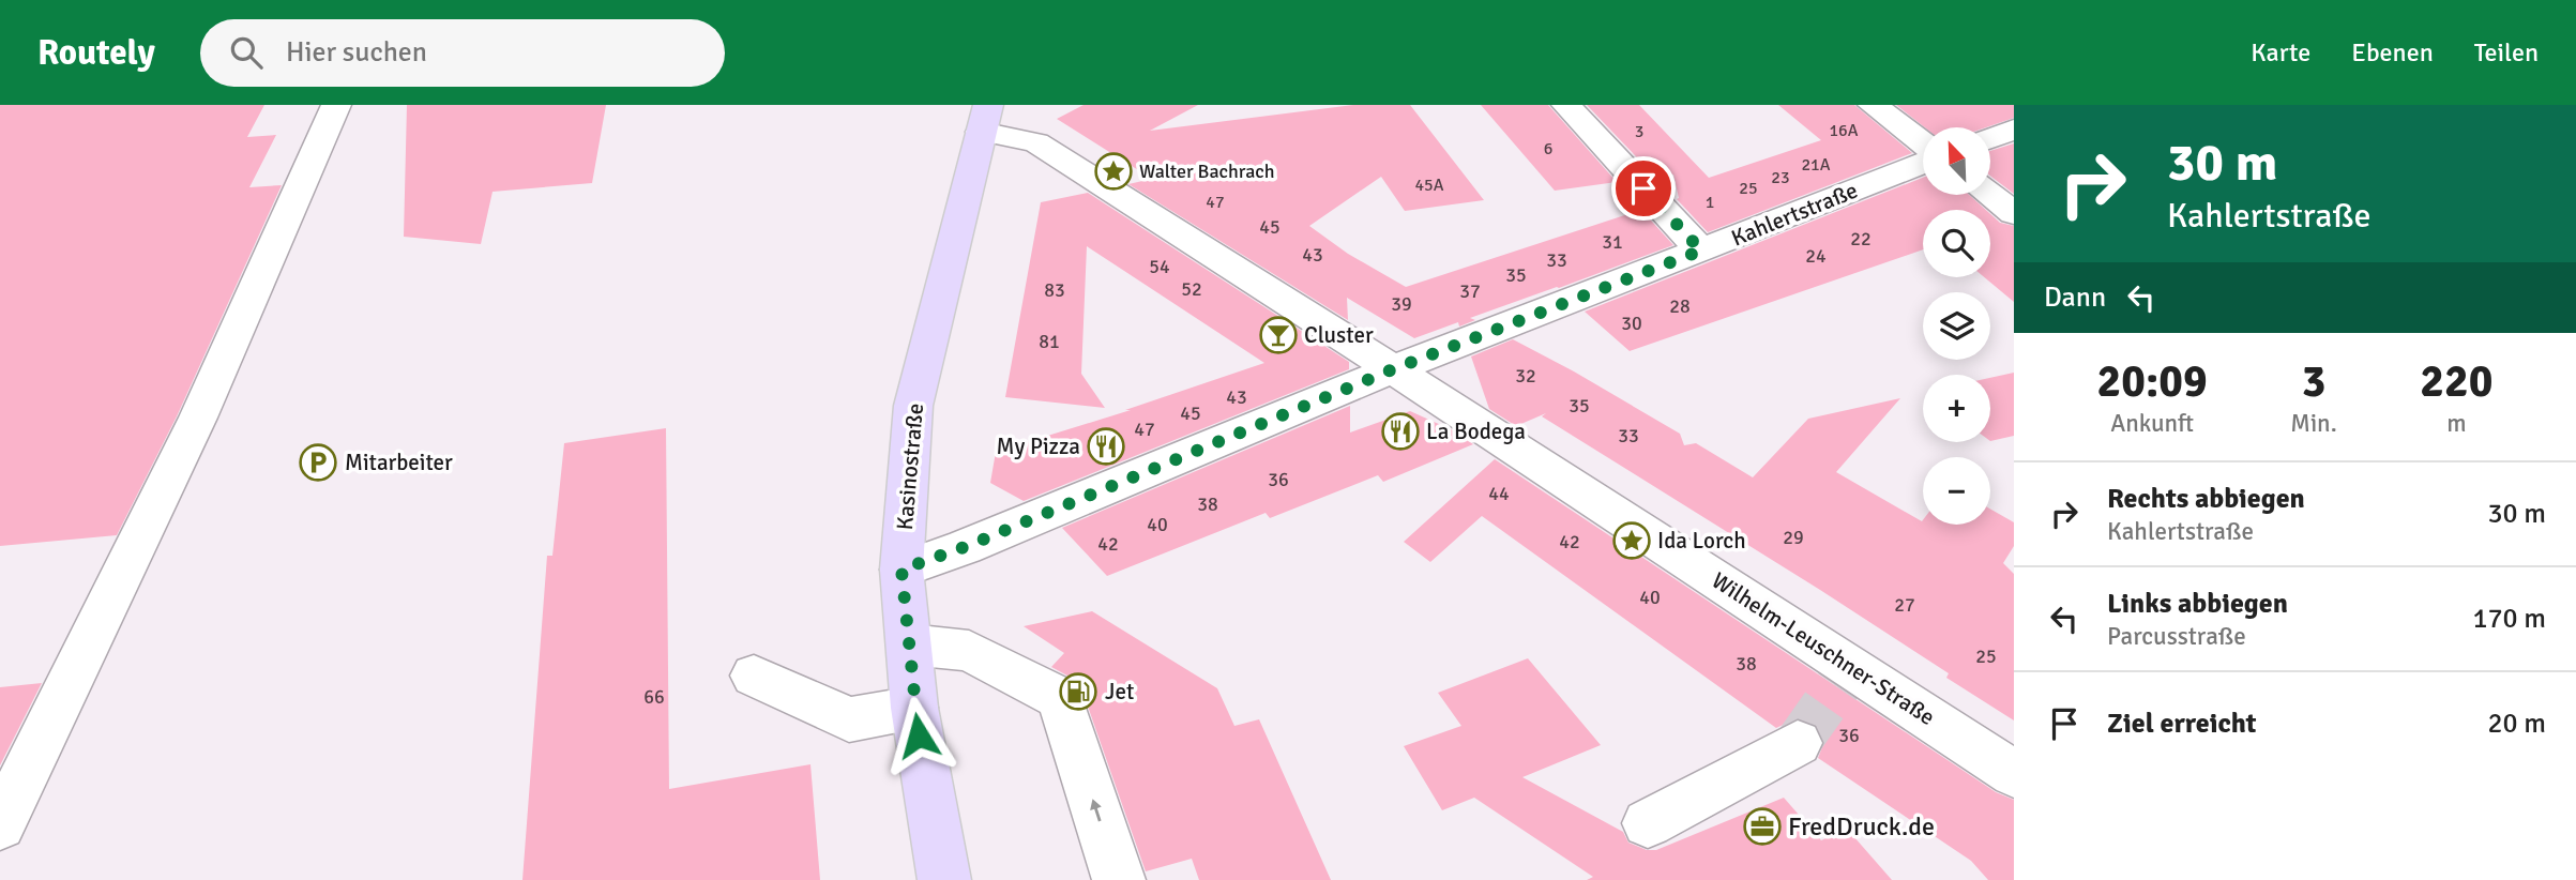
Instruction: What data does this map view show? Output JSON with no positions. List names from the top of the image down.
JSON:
{
  "streets": {
    "main road": ["Kasinostraße"],
    "street": ["Kahlertstraße", "Wilhelm-Leuschner-Straße"]
  },
  "crossings": [
    ["Kahlertstraße", "Kasinostraße"],
    ["Kahlertstraße", "Wilhelm-Leuschner-Straße"],
    ["Kasinostraße", "Wilhelm-Leuschner-Straße"]
  ],
  "places": {
    "place": ["Walter Bachrach", "Ida Lorch"],
    "bar": ["Cluster"],
    "restaurant": ["La Bodega", "My Pizza"],
    "parking": ["Mitarbeiter"],
    "fuel station": ["Jet"],
    "office": ["FredDruck.de"]
  },
  "house_numbers": [
    "16A",
    "3",
    "6",
    "21A",
    "23",
    "45A",
    "25",
    "47",
    "1",
    "45",
    "22",
    "31",
    "43",
    "24",
    "33",
    "54",
    "35",
    "52",
    "83",
    "37",
    "39",
    "28",
    "30",
    "81",
    "32",
    "43",
    "35",
    "45",
    "47",
    "33",
    "36",
    "44",
    "38",
    "40",
    "29",
    "42",
    "42",
    "40",
    "27",
    "25",
    "38",
    "66",
    "36"
  ],
  "north": "top left",
  "page": {
    "header": "Routely",
    "search": "Hier suchen",
    "nav": ["Karte", "Ebenen", "Teilen"],
    "turn": ["30 m", "Kahlertstraße"],
    "map_buttons": ["+", "−"],
    "then": "Dann",
    "eta": [
      "20:09",
      "Ankunft",
      "3",
      "Min.",
      "220",
      "m"
    ],
    "list": [
      {
        "name": "Rechts abbiegen",
        "note": "Kahlertstraße",
        "value": "30 m"
      },
      {
        "name": "Links abbiegen",
        "note": "Parcusstraße",
        "value": "170 m"
      },
      {
        "name": "Ziel erreicht",
        "value": "20 m"
      }
    ]
  }
}
